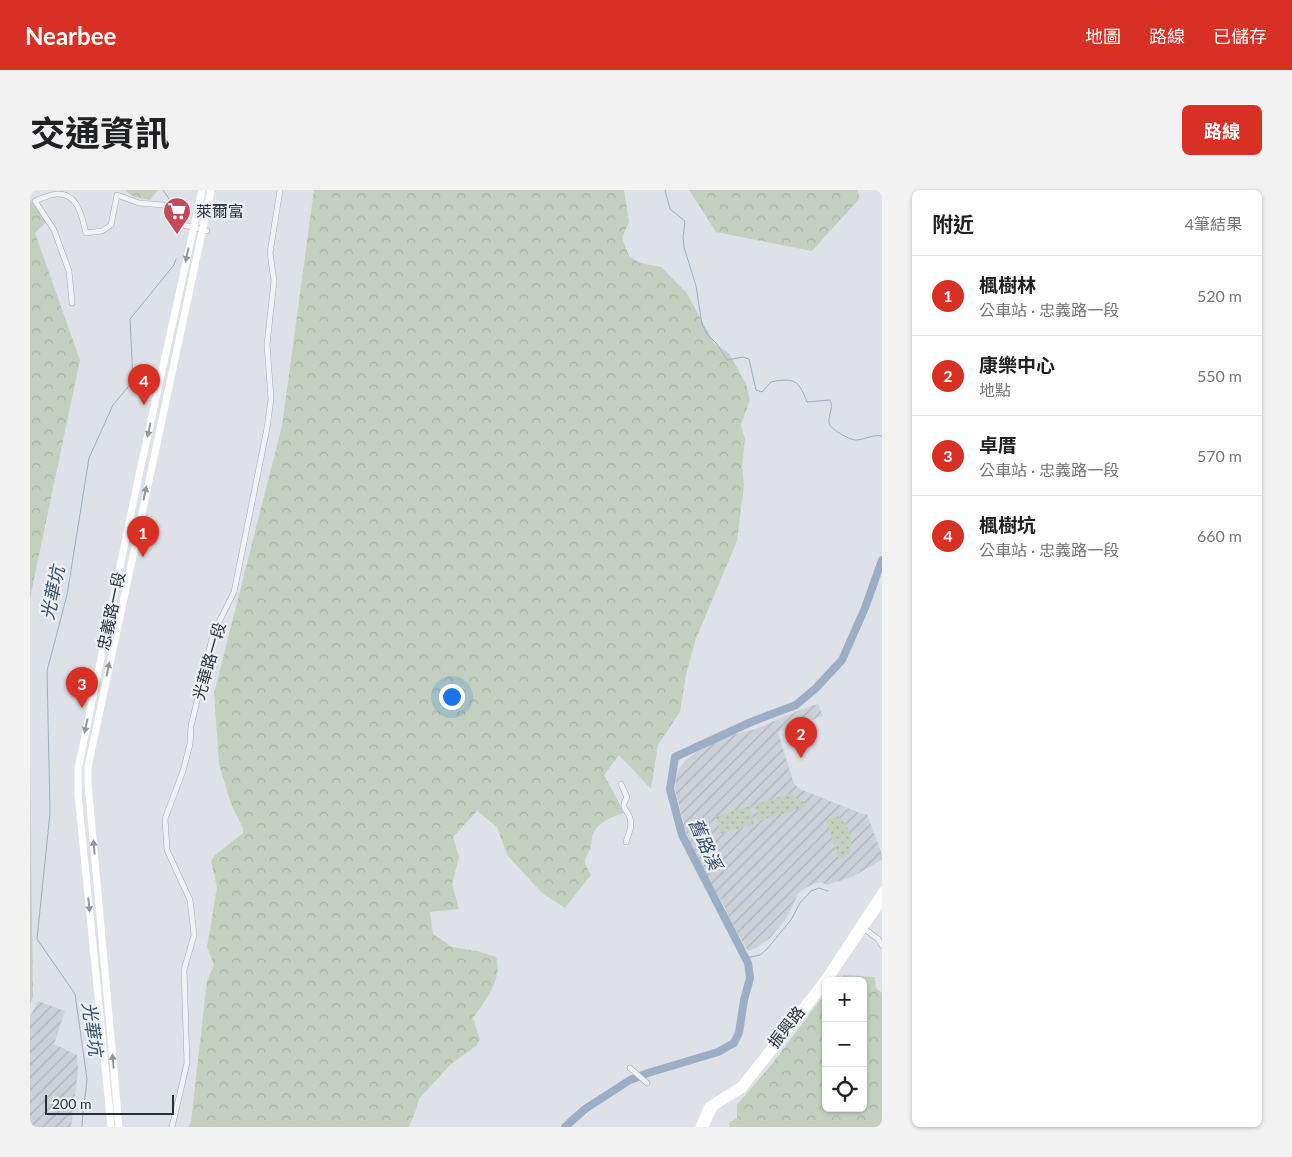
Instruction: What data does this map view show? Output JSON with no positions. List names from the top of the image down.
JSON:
{
  "streets": {
    "main road": ["忠義路一段", "振興路"],
    "street": ["光華路一段"]
  },
  "water": ["光華坑", "舊路溪"],
  "places": {
    "supermarket": ["萊爾富"]
  },
  "scale_bar": "200 m",
  "page": {
    "header": "Nearbee",
    "nav": ["地圖", "路線", "已儲存"],
    "title": "交通資訊",
    "buttons": "路線",
    "heading": ["附近", "4筆結果"],
    "list": [
      {
        "mark": "1",
        "name": "楓樹林",
        "note": "公車站 · 忠義路一段",
        "value": "520 m"
      },
      {
        "mark": "2",
        "name": "康樂中心",
        "note": "地點",
        "value": "550 m"
      },
      {
        "mark": "3",
        "name": "卓厝",
        "note": "公車站 · 忠義路一段",
        "value": "570 m"
      },
      {
        "mark": "4",
        "name": "楓樹坑",
        "note": "公車站 · 忠義路一段",
        "value": "660 m"
      }
    ],
    "pins": [
      "4",
      "1",
      "3",
      "2"
    ],
    "map_buttons": ["+", "−"],
    "scale": "200 m"
  }
}
